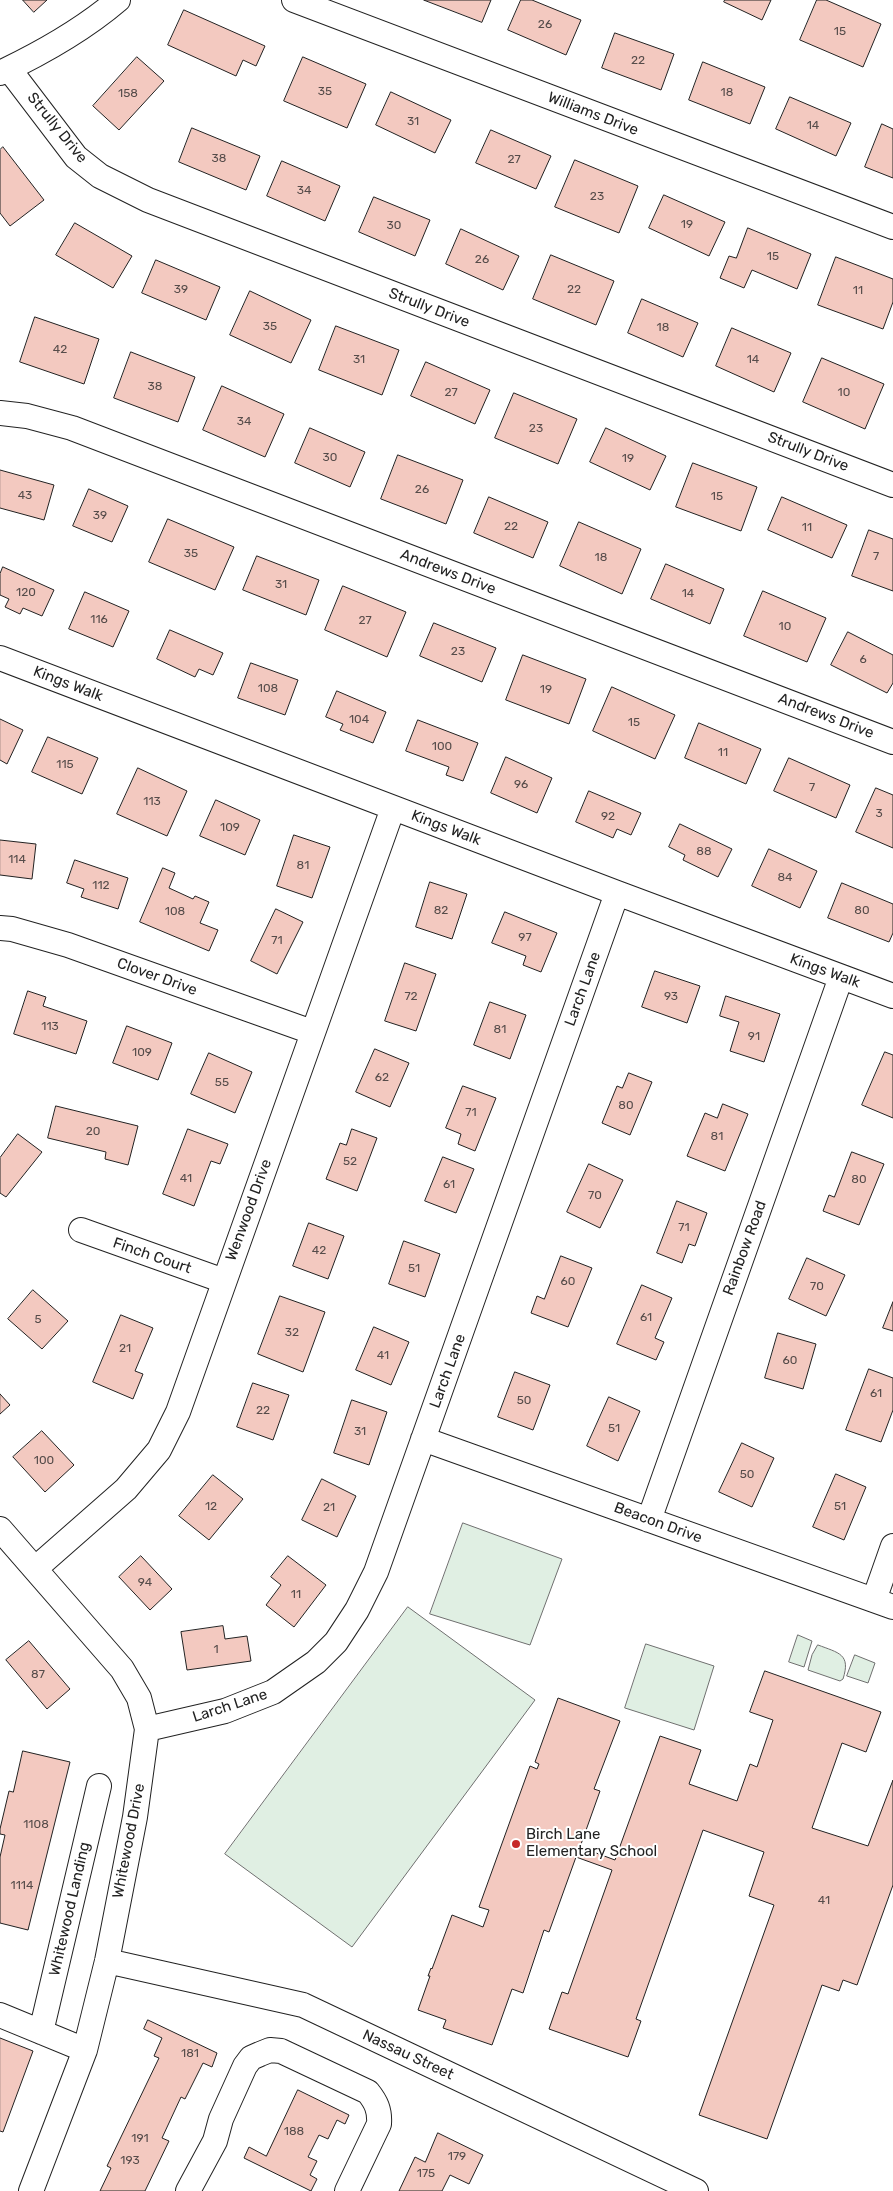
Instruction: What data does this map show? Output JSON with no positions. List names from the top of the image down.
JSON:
{
  "streets": {
    "street": [
      "Williams Drive",
      "Strully Drive",
      "Andrews Drive",
      "Kings Walk",
      "Clover Drive",
      "Larch Lane",
      "Wenwood Drive",
      "Rainbow Road",
      "Finch Court",
      "Beacon Drive",
      "Whitewood Drive",
      "Whitewood Landing",
      "Nassau Street"
    ]
  },
  "crossings": [
    ["Kings Walk", "Larch Lane"],
    ["Kings Walk", "Wenwood Drive"],
    ["Kings Walk", "Rainbow Road"],
    ["Clover Drive", "Wenwood Drive"],
    ["Larch Lane", "Beacon Drive"],
    ["Larch Lane", "Whitewood Drive"],
    ["Wenwood Drive", "Finch Court"],
    ["Wenwood Drive", "Whitewood Drive"],
    ["Rainbow Road", "Beacon Drive"],
    ["Whitewood Drive", "Nassau Street"]
  ],
  "places": ["Birch Lane Elementary School"],
  "house_numbers": [
    "26",
    "15",
    "22",
    "35",
    "18",
    "158",
    "31",
    "14",
    "38",
    "27",
    "34",
    "23",
    "19",
    "30",
    "15",
    "26",
    "39",
    "22",
    "11",
    "35",
    "18",
    "42",
    "31",
    "14",
    "38",
    "27",
    "10",
    "34",
    "23",
    "30",
    "19",
    "26",
    "43",
    "15",
    "39",
    "22",
    "11",
    "35",
    "7",
    "18",
    "31",
    "120",
    "14",
    "116",
    "27",
    "10",
    "23",
    "6",
    "108",
    "19",
    "104",
    "15",
    "100",
    "11",
    "115",
    "96",
    "7",
    "113",
    "3",
    "92",
    "109",
    "88",
    "114",
    "81",
    "84",
    "112",
    "82",
    "80",
    "108",
    "97",
    "71",
    "72",
    "93",
    "113",
    "81",
    "91",
    "109",
    "62",
    "55",
    "80",
    "71",
    "20",
    "81",
    "52",
    "41",
    "80",
    "61",
    "70",
    "71",
    "42",
    "51",
    "60",
    "70",
    "61",
    "5",
    "32",
    "21",
    "41",
    "60",
    "61",
    "50",
    "22",
    "51",
    "31",
    "100",
    "50",
    "12",
    "51",
    "21",
    "94",
    "11",
    "1",
    "87",
    "1108",
    "1114",
    "41",
    "181",
    "188",
    "191",
    "179",
    "193",
    "175"
  ]
}
